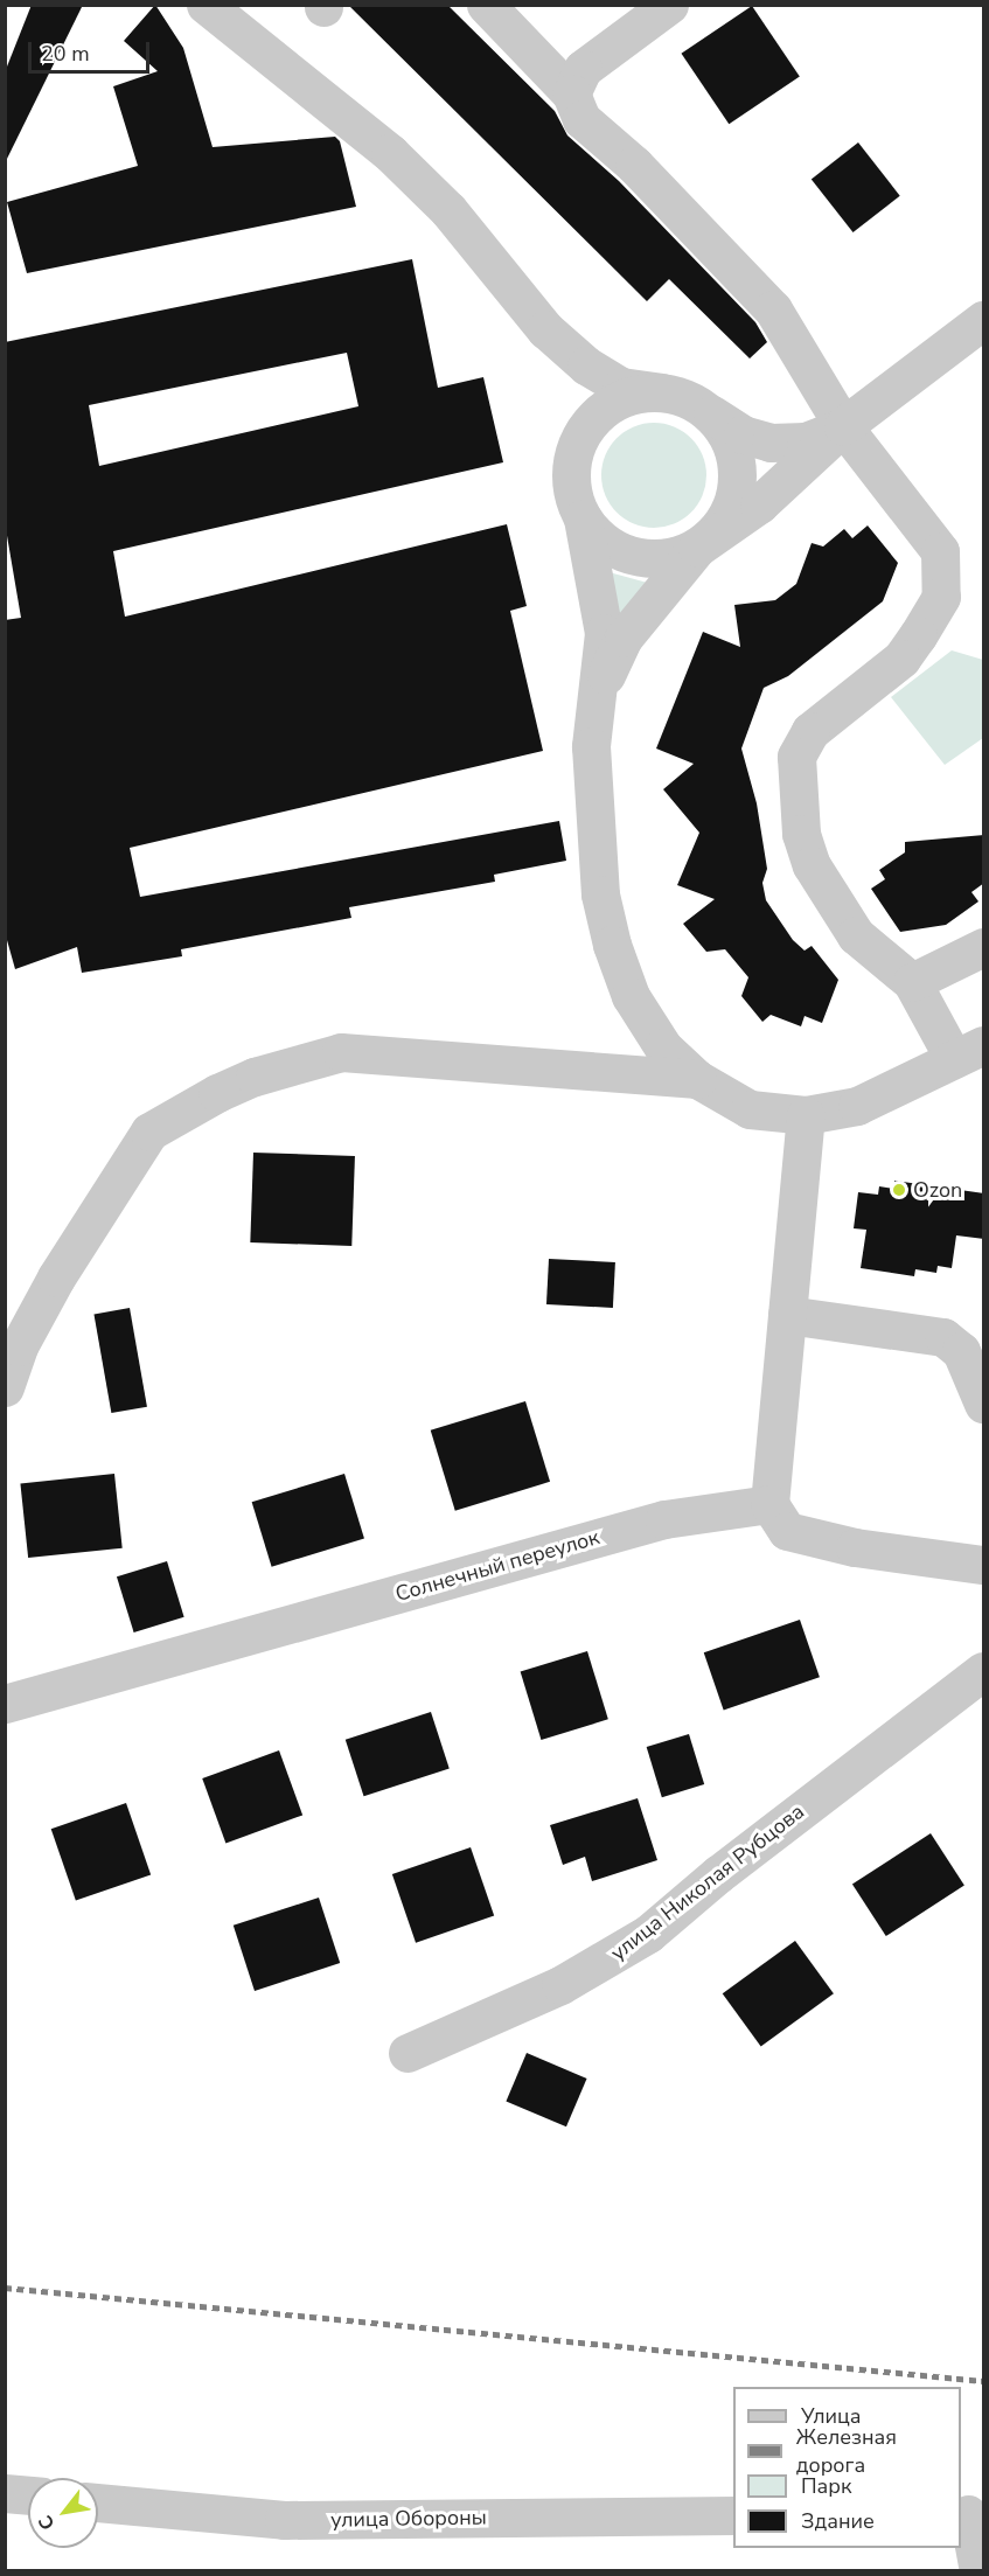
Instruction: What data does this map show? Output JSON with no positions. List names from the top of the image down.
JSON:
{
  "streets": {
    "street": ["Солнечный переулок", "улица Николая Рубцова", "улица Обороны"]
  },
  "places": ["Ozon"],
  "legend": [
    "Улица",
    "Железная дорога",
    "Парк",
    "Здание"
  ],
  "scale_bar": "20 m",
  "north": "bottom left"
}
